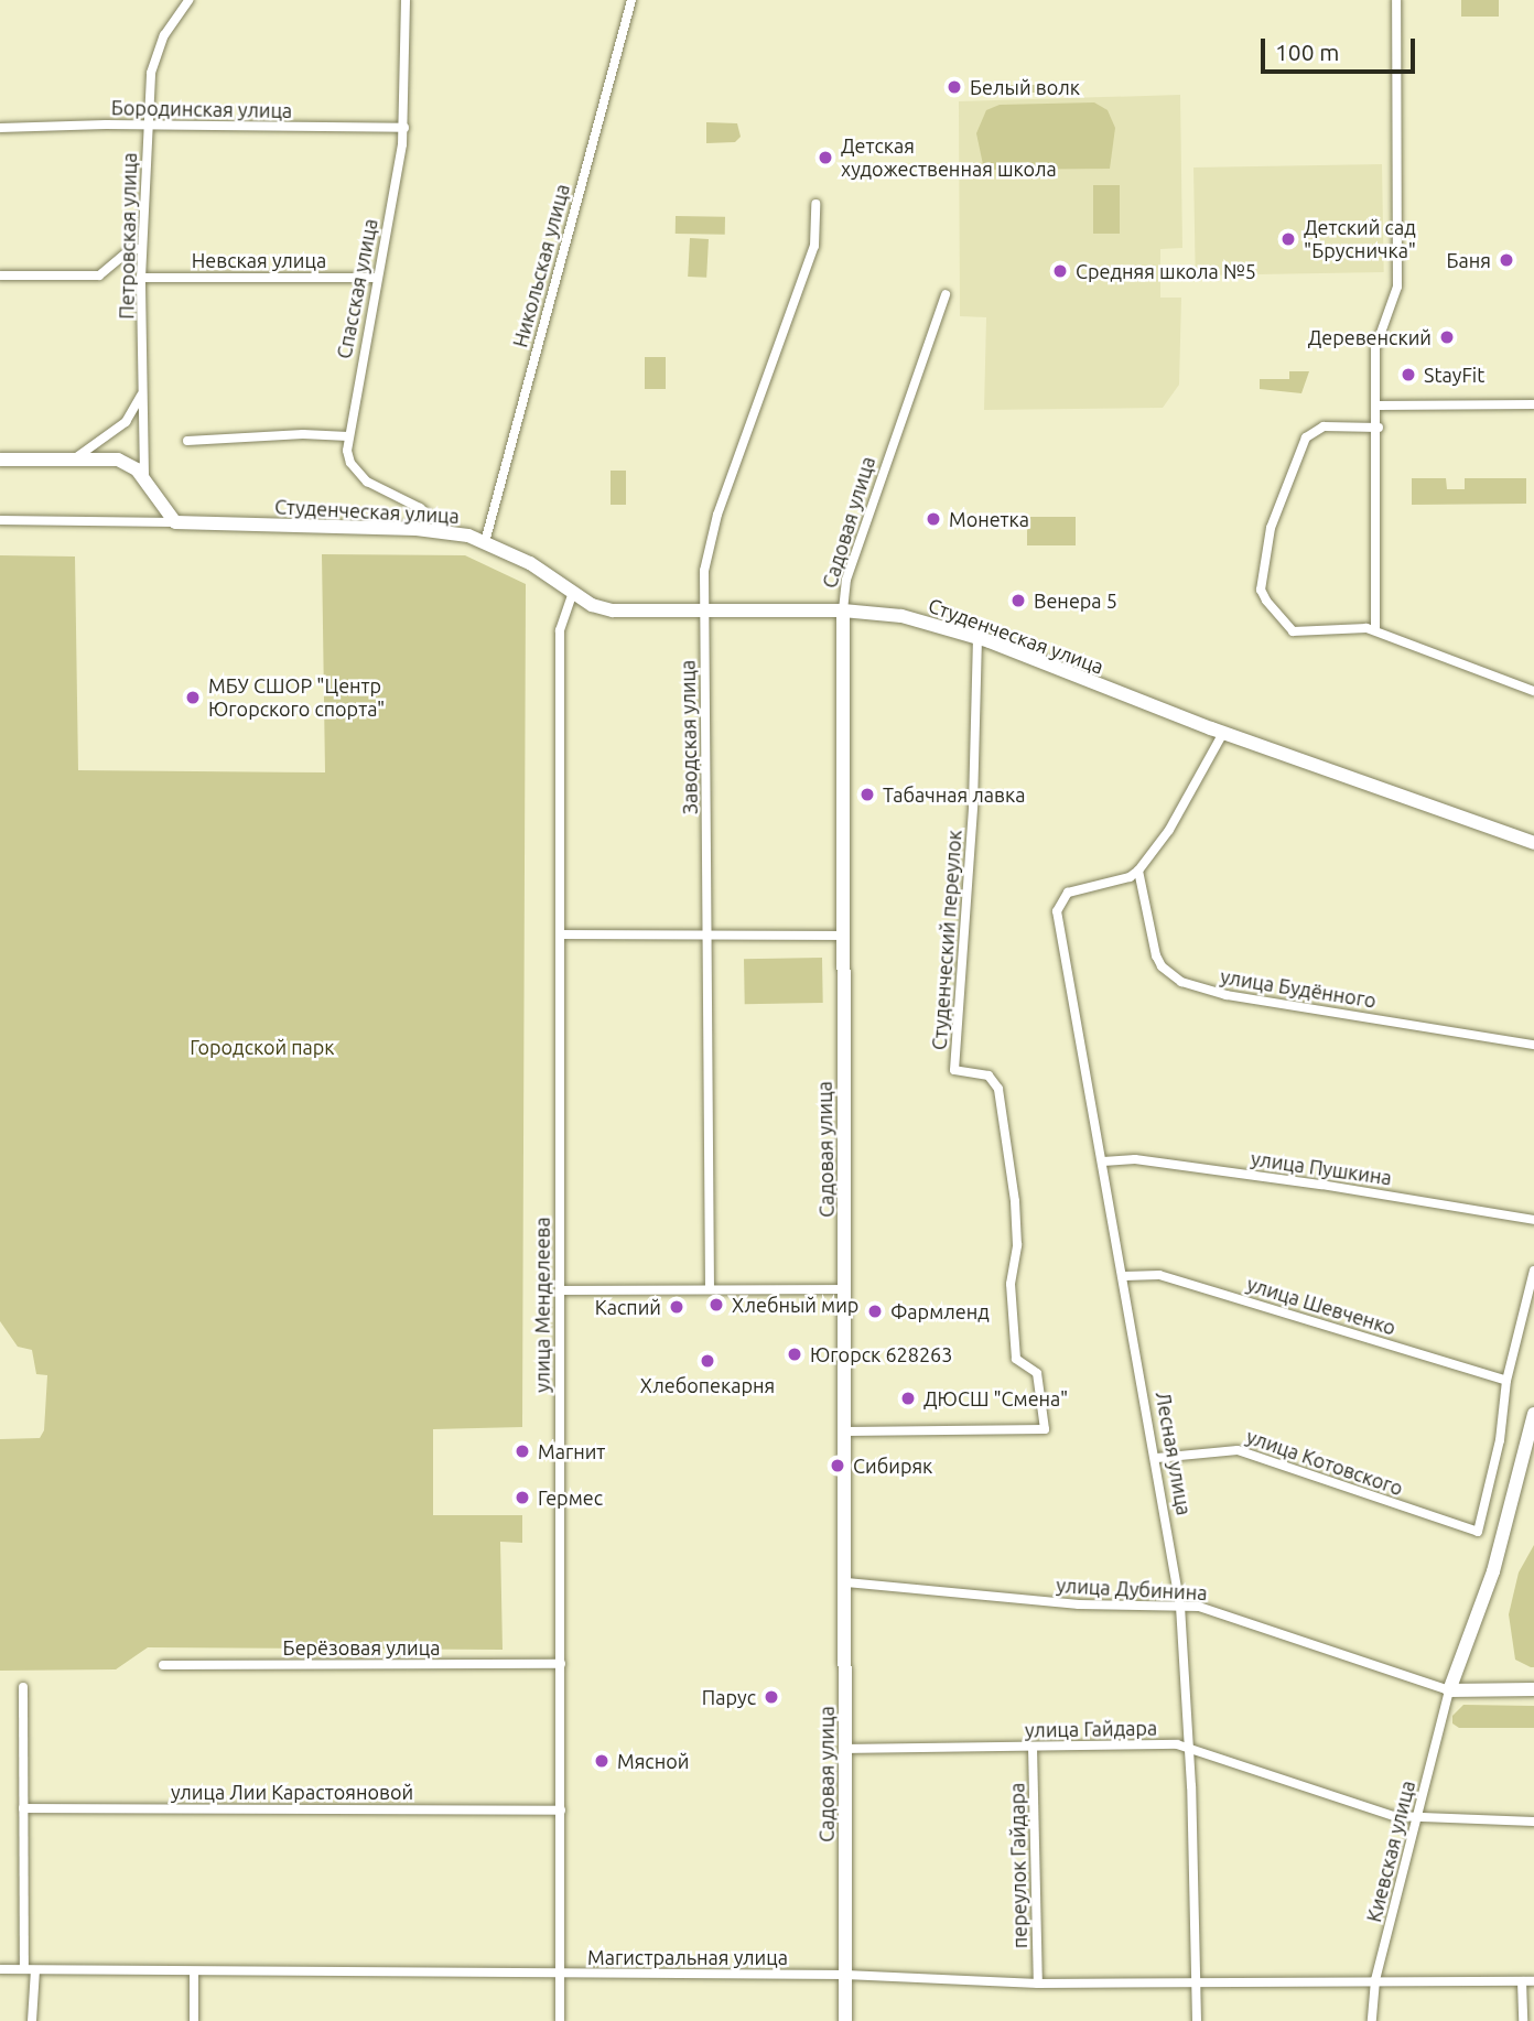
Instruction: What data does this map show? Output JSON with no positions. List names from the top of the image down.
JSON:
{
  "streets": {
    "street": [
      "Бородинская улица",
      "Петровская улица",
      "Невская улица",
      "Никольская улица",
      "Спасская улица",
      "Студенческая улица",
      "Садовая улица",
      "Заводская улица",
      "Студенческий переулок",
      "улица Будённого",
      "улица Пушкина",
      "улица Менделеева",
      "улица Шевченко",
      "Лесная улица",
      "улица Котовского",
      "улица Дубинина",
      "Берёзовая улица",
      "улица Гайдара",
      "улица Лии Карастояновой",
      "Киевская улица",
      "переулок Гайдара",
      "Магистральная улица"
    ]
  },
  "crossings": [
    ["Бородинская улица", "Петровская улица"],
    ["Бородинская улица", "Спасская улица"],
    ["Петровская улица", "Невская улица"],
    ["Невская улица", "Спасская улица"],
    ["Никольская улица", "Студенческая улица"],
    ["Спасская улица", "Студенческая улица"],
    ["Студенческая улица", "Садовая улица"],
    ["Студенческая улица", "Заводская улица"],
    ["Студенческая улица", "Студенческий переулок"],
    ["Студенческая улица", "улица Менделеева"],
    ["Садовая улица", "Студенческий переулок"],
    ["Садовая улица", "улица Дубинина"],
    ["Садовая улица", "улица Гайдара"],
    ["Садовая улица", "Магистральная улица"],
    ["улица Будённого", "Лесная улица"],
    ["улица Пушкина", "Лесная улица"],
    ["улица Менделеева", "Берёзовая улица"],
    ["улица Менделеева", "улица Лии Карастояновой"],
    ["улица Менделеева", "Магистральная улица"],
    ["улица Шевченко", "Лесная улица"],
    ["улица Шевченко", "улица Котовского"],
    ["Лесная улица", "улица Котовского"],
    ["Лесная улица", "улица Дубинина"],
    ["Лесная улица", "улица Гайдара"],
    ["Лесная улица", "Магистральная улица"],
    ["улица Дубинина", "Киевская улица"],
    ["улица Гайдара", "Киевская улица"],
    ["улица Гайдара", "переулок Гайдара"],
    ["Киевская улица", "Магистральная улица"],
    ["переулок Гайдара", "Магистральная улица"]
  ],
  "parks": ["Городской парк"],
  "places": [
    "Белый волк",
    "Детская художественная школа",
    "Детский сад \"Брусничка\"",
    "Баня",
    "Средняя школа №5",
    "Деревенский",
    "StayFit",
    "Монетка",
    "Венера 5",
    "МБУ СШОР \"Центр Югорского спорта\"",
    "Табачная лавка",
    "Хлебный мир",
    "Каспий",
    "Фармленд",
    "Югорск 628263",
    "Хлебопекарня",
    "ДЮСШ \"Смена\"",
    "Магнит",
    "Сибиряк",
    "Гермес",
    "Парус",
    "Мясной"
  ],
  "scale_bar": "100 m"
}
